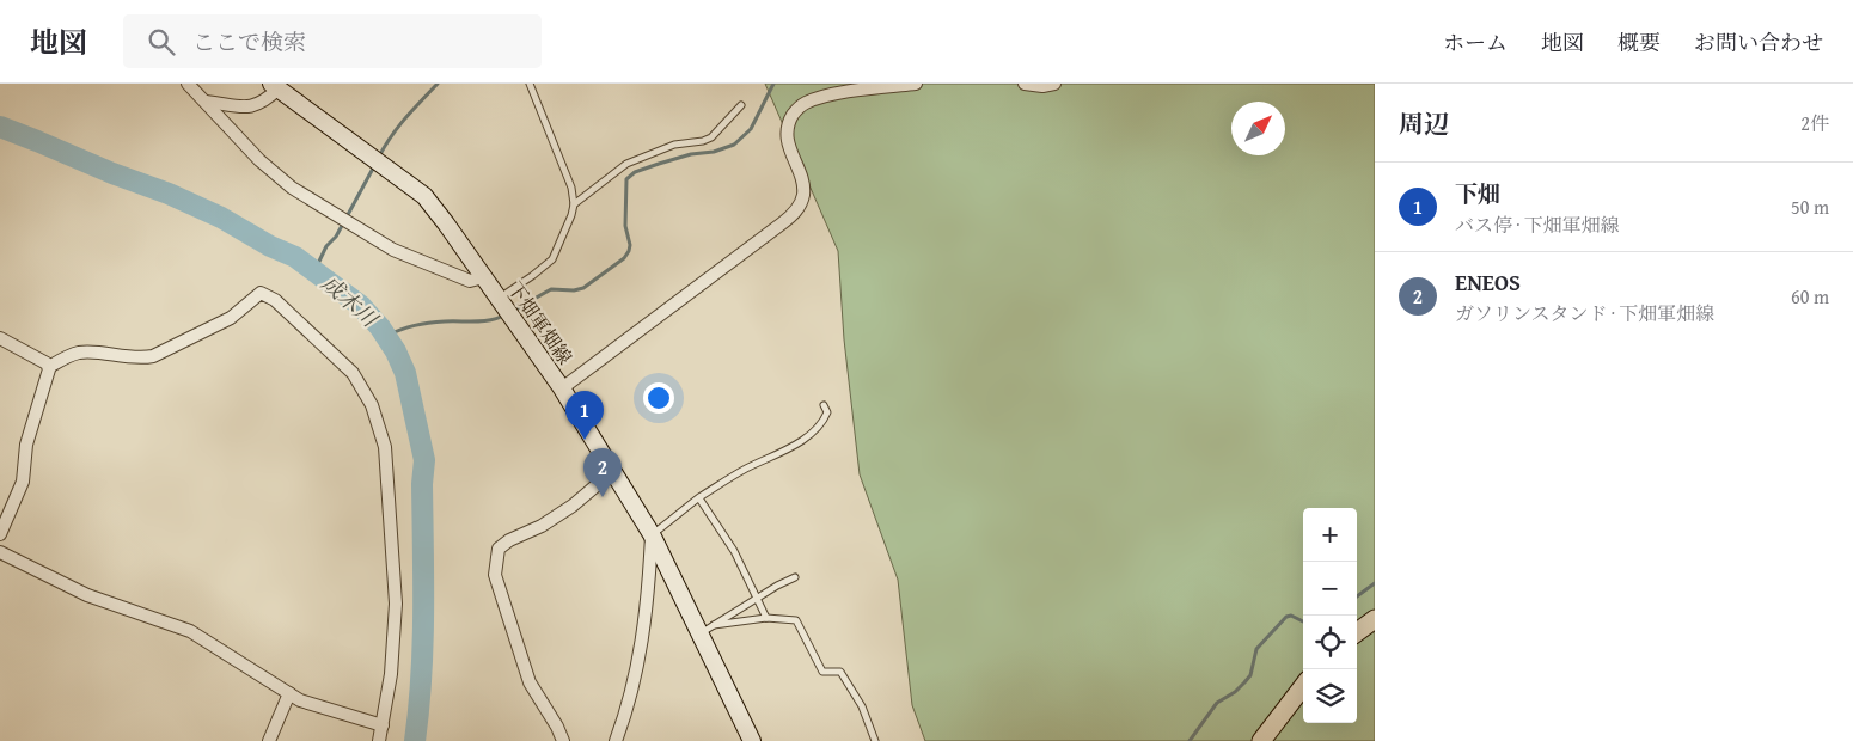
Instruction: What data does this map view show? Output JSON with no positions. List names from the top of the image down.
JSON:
{
  "streets": {
    "main road": ["下畑軍畑線"]
  },
  "water": ["成木川"],
  "north": "top right",
  "page": {
    "header": "地図",
    "search": "ここで検索",
    "nav": [
      "ホーム",
      "地図",
      "概要",
      "お問い合わせ"
    ],
    "heading": ["周辺", "2件"],
    "list": [
      {
        "mark": "1",
        "name": "下畑",
        "note": "バス停 · 下畑軍畑線",
        "value": "50 m"
      },
      {
        "mark": "2",
        "name": "ENEOS",
        "note": "ガソリンスタンド · 下畑軍畑線",
        "value": "60 m"
      }
    ],
    "pins": ["1", "2"],
    "map_buttons": ["+", "−"]
  }
}
